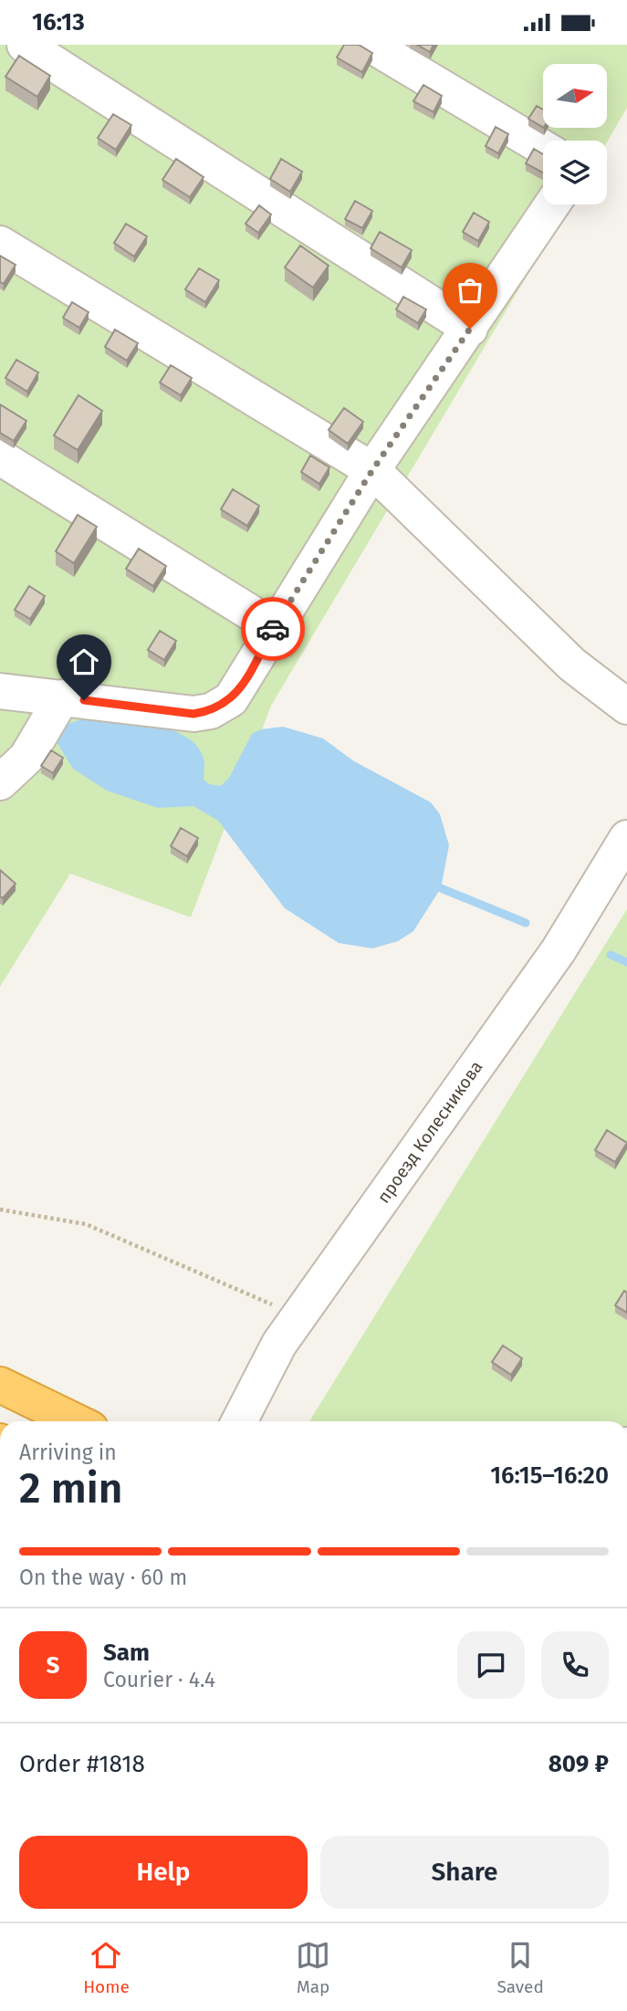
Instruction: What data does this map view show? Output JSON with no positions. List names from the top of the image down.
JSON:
{
  "streets": {
    "street": ["проезд Колесникова"]
  },
  "north": "right",
  "page": {
    "status": "16:13",
    "heading": ["2 min", "Arriving in", "16:15–16:20"],
    "panel": [
      "Sam",
      "Courier · 4.4",
      "Order #1818",
      "809 ₽"
    ],
    "bar": "On the way · 60 m",
    "round": "S",
    "buttons": ["Help", "Share"],
    "tabs": ["Home", "Map", "Saved"]
  }
}
